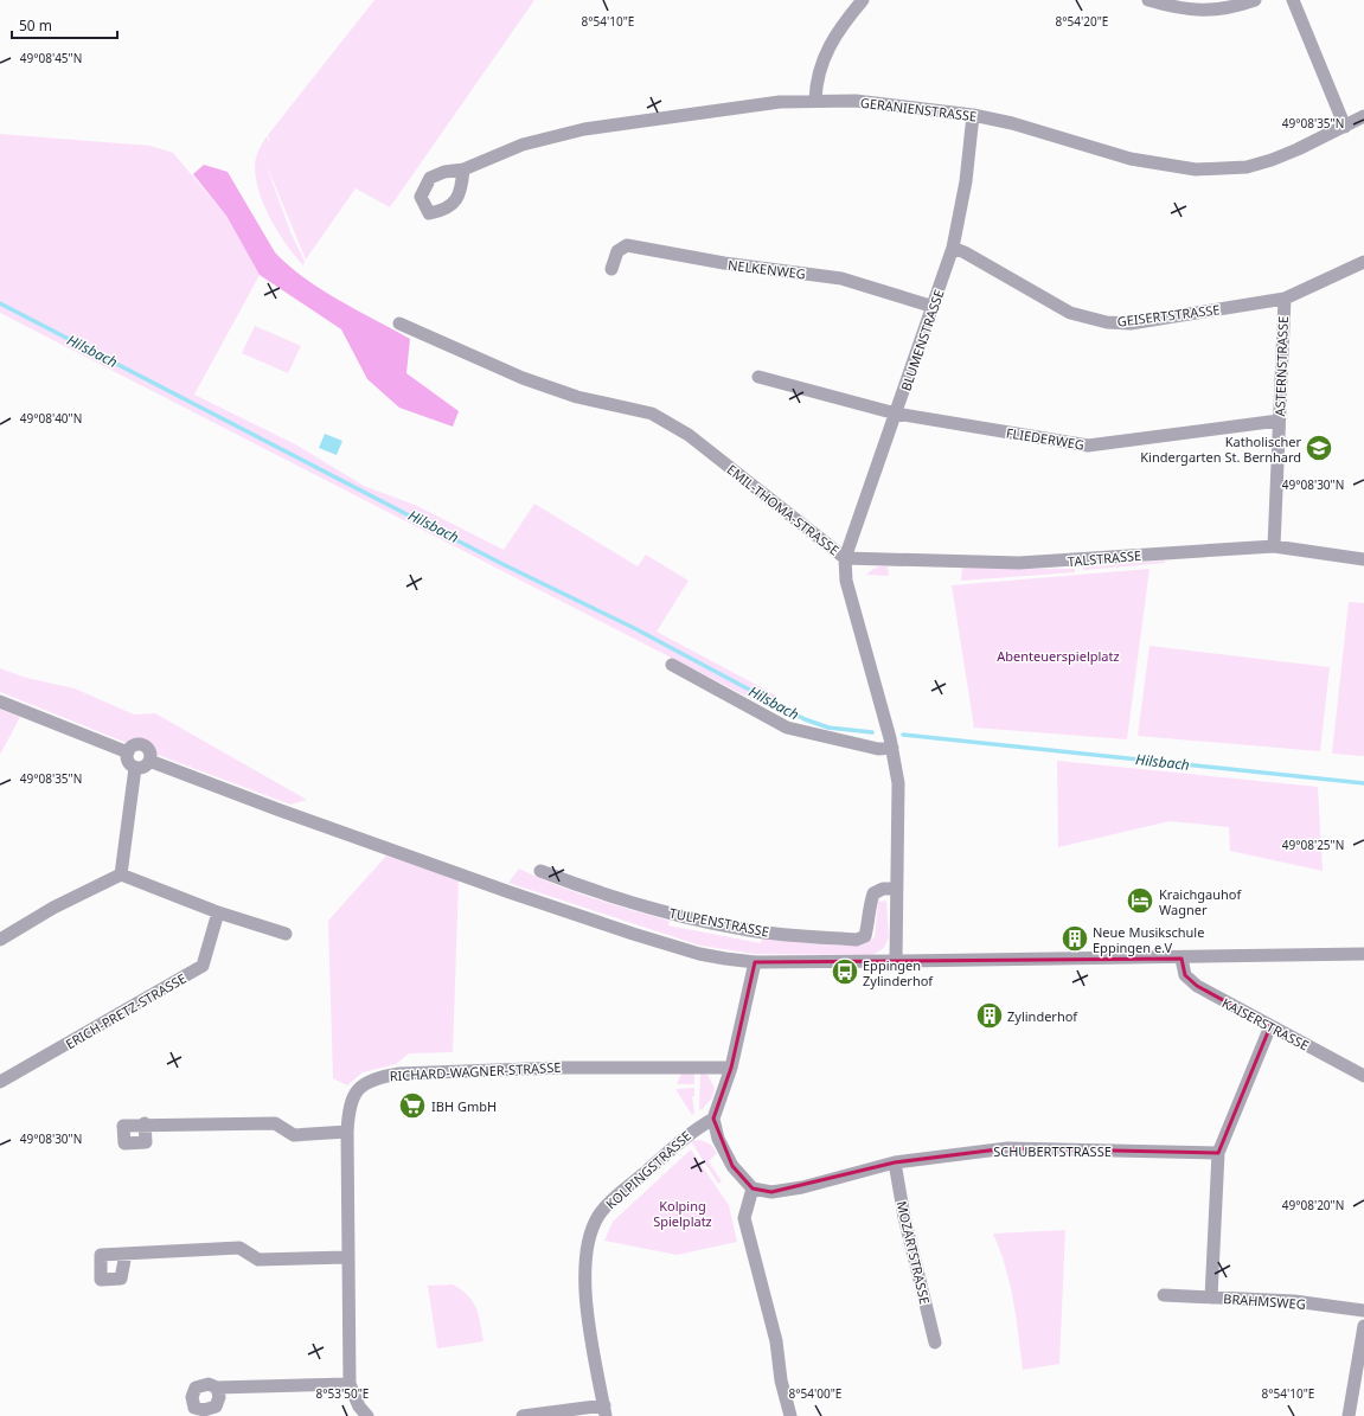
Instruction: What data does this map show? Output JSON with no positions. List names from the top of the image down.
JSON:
{
  "streets": {
    "street": [
      "GERANIENSTRASSE",
      "NELKENWEG",
      "GEISERTSTRASSE",
      "BLUMENSTRASSE",
      "ASTERNSTRASSE",
      "FLIEDERWEG",
      "EMIL-THOMA-STRASSE",
      "TALSTRASSE",
      "TULPENSTRASSE",
      "ERICH-PRETZ-STRASSE",
      "KAISERSTRASSE",
      "RICHARD-WAGNER-STRASSE",
      "SCHUBERTSTRASSE",
      "KOLPINGSTRASSE",
      "MOZARTSTRASSE",
      "BRAHMSWEG"
    ]
  },
  "crossings": [
    ["GERANIENSTRASSE", "BLUMENSTRASSE"],
    ["NELKENWEG", "BLUMENSTRASSE"],
    ["GEISERTSTRASSE", "BLUMENSTRASSE"],
    ["GEISERTSTRASSE", "ASTERNSTRASSE"],
    ["BLUMENSTRASSE", "FLIEDERWEG"],
    ["BLUMENSTRASSE", "EMIL-THOMA-STRASSE"],
    ["BLUMENSTRASSE", "TALSTRASSE"],
    ["ASTERNSTRASSE", "FLIEDERWEG"],
    ["ASTERNSTRASSE", "TALSTRASSE"],
    ["EMIL-THOMA-STRASSE", "TALSTRASSE"],
    ["EMIL-THOMA-STRASSE", "TULPENSTRASSE"],
    ["SCHUBERTSTRASSE", "MOZARTSTRASSE"]
  ],
  "water": ["Hilsbach"],
  "parks": ["Abenteuerspielplatz", "Kolping Spielplatz"],
  "places": {
    "school or university": ["Katholischer Kindergarten St. Bernhard"],
    "hotel": ["Kraichgauhof Wagner"],
    "building": ["Neue Musikschule Eppingen e.V", "Zylinderhof"],
    "bus stop": ["Eppingen Zylinderhof"],
    "supermarket": ["IBH GmbH"]
  },
  "scale_bar": "50 m",
  "coordinates": [
    "8°54'10\"E",
    "8°54'20\"E",
    "49°08'45\"N",
    "49°08'35\"N",
    "49°08'40\"N",
    "49°08'30\"N",
    "49°08'25\"N",
    "49°08'20\"N",
    "8°53'50\"E",
    "8°54'00\"E"
  ]
}
